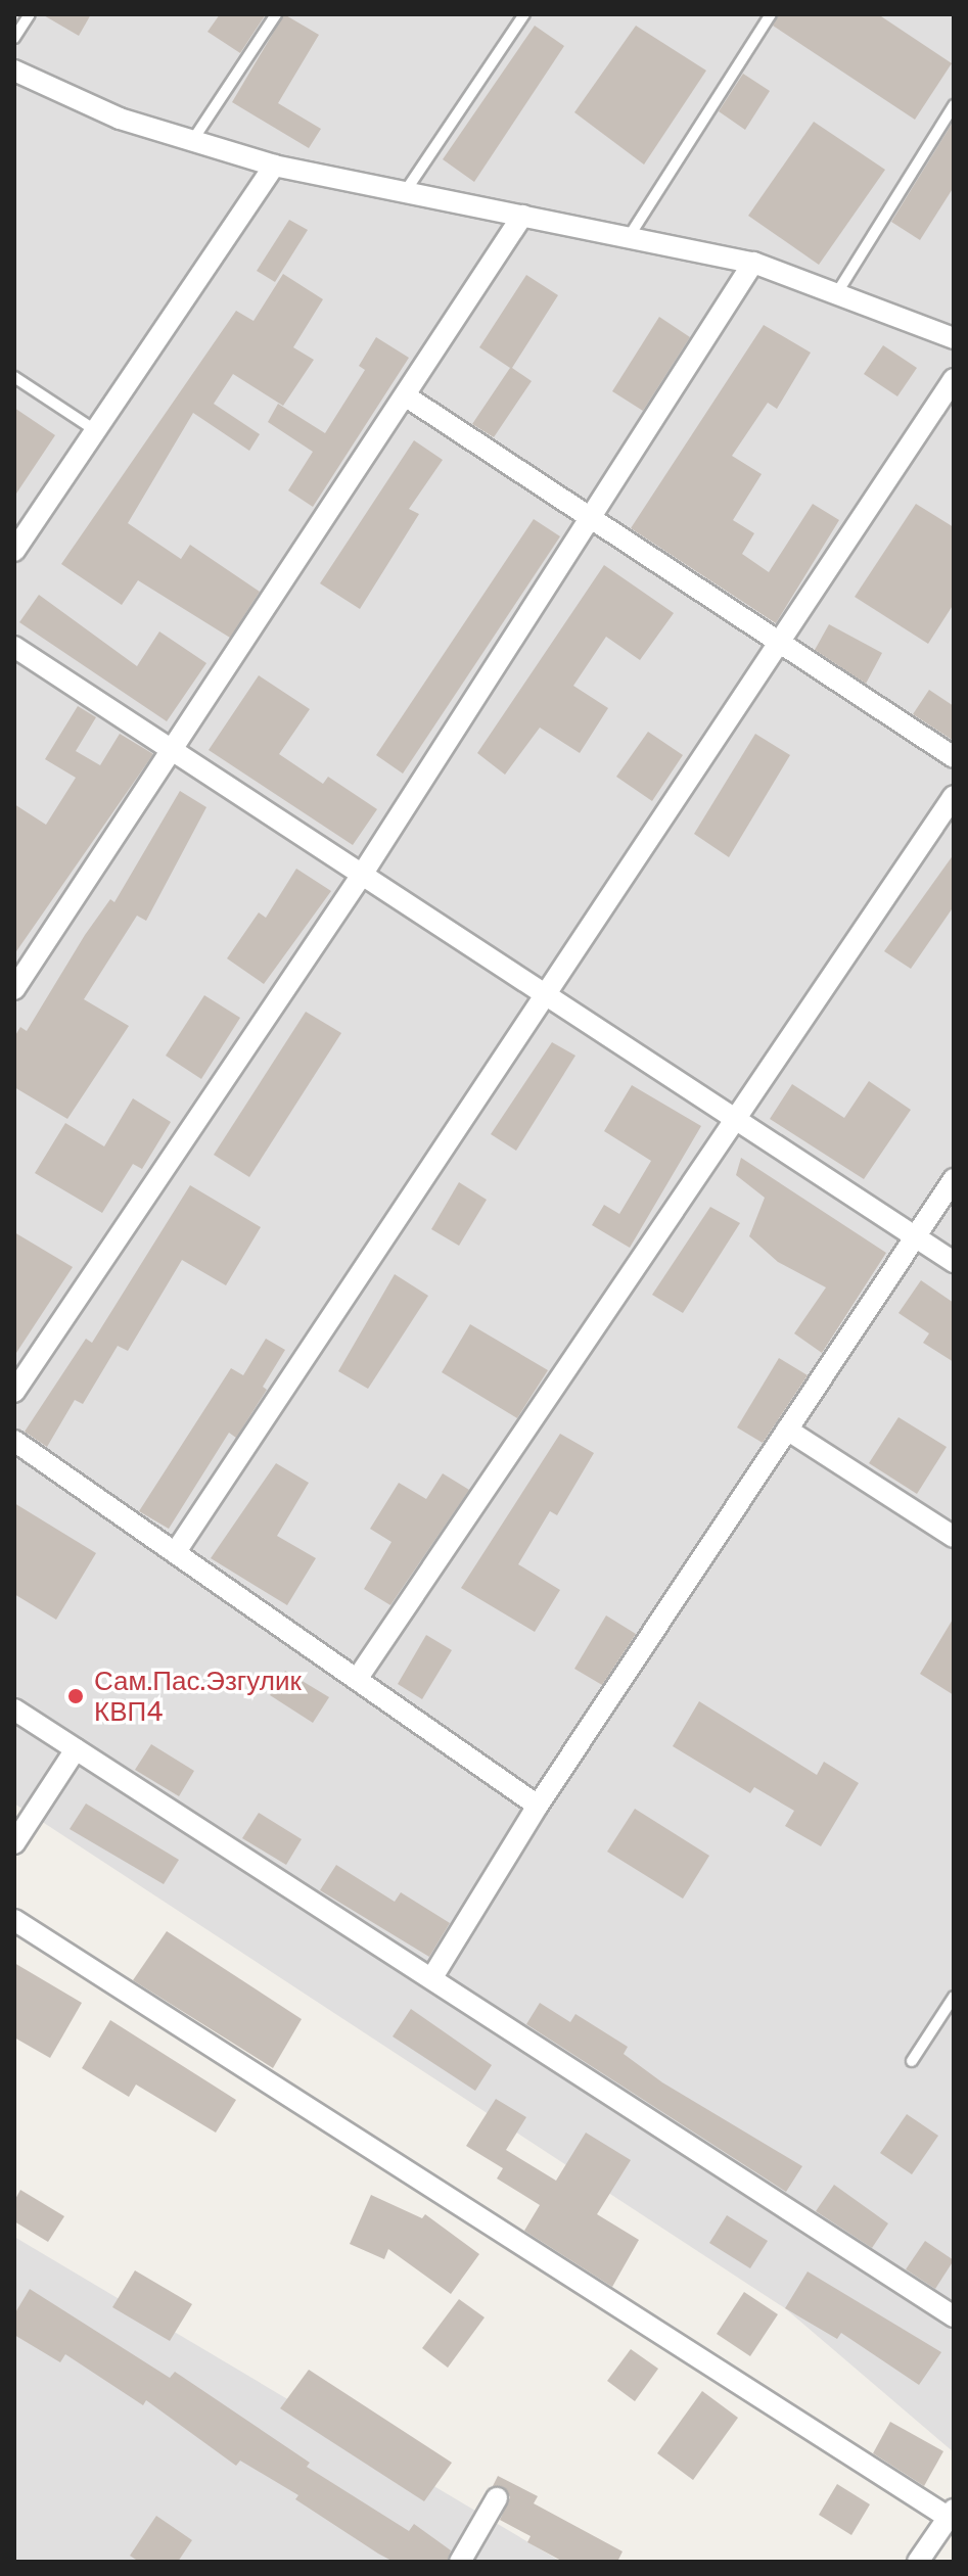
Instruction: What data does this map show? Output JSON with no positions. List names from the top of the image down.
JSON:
{
  "places": ["Сам.Пас.Эзгулик КВП4"]
}
